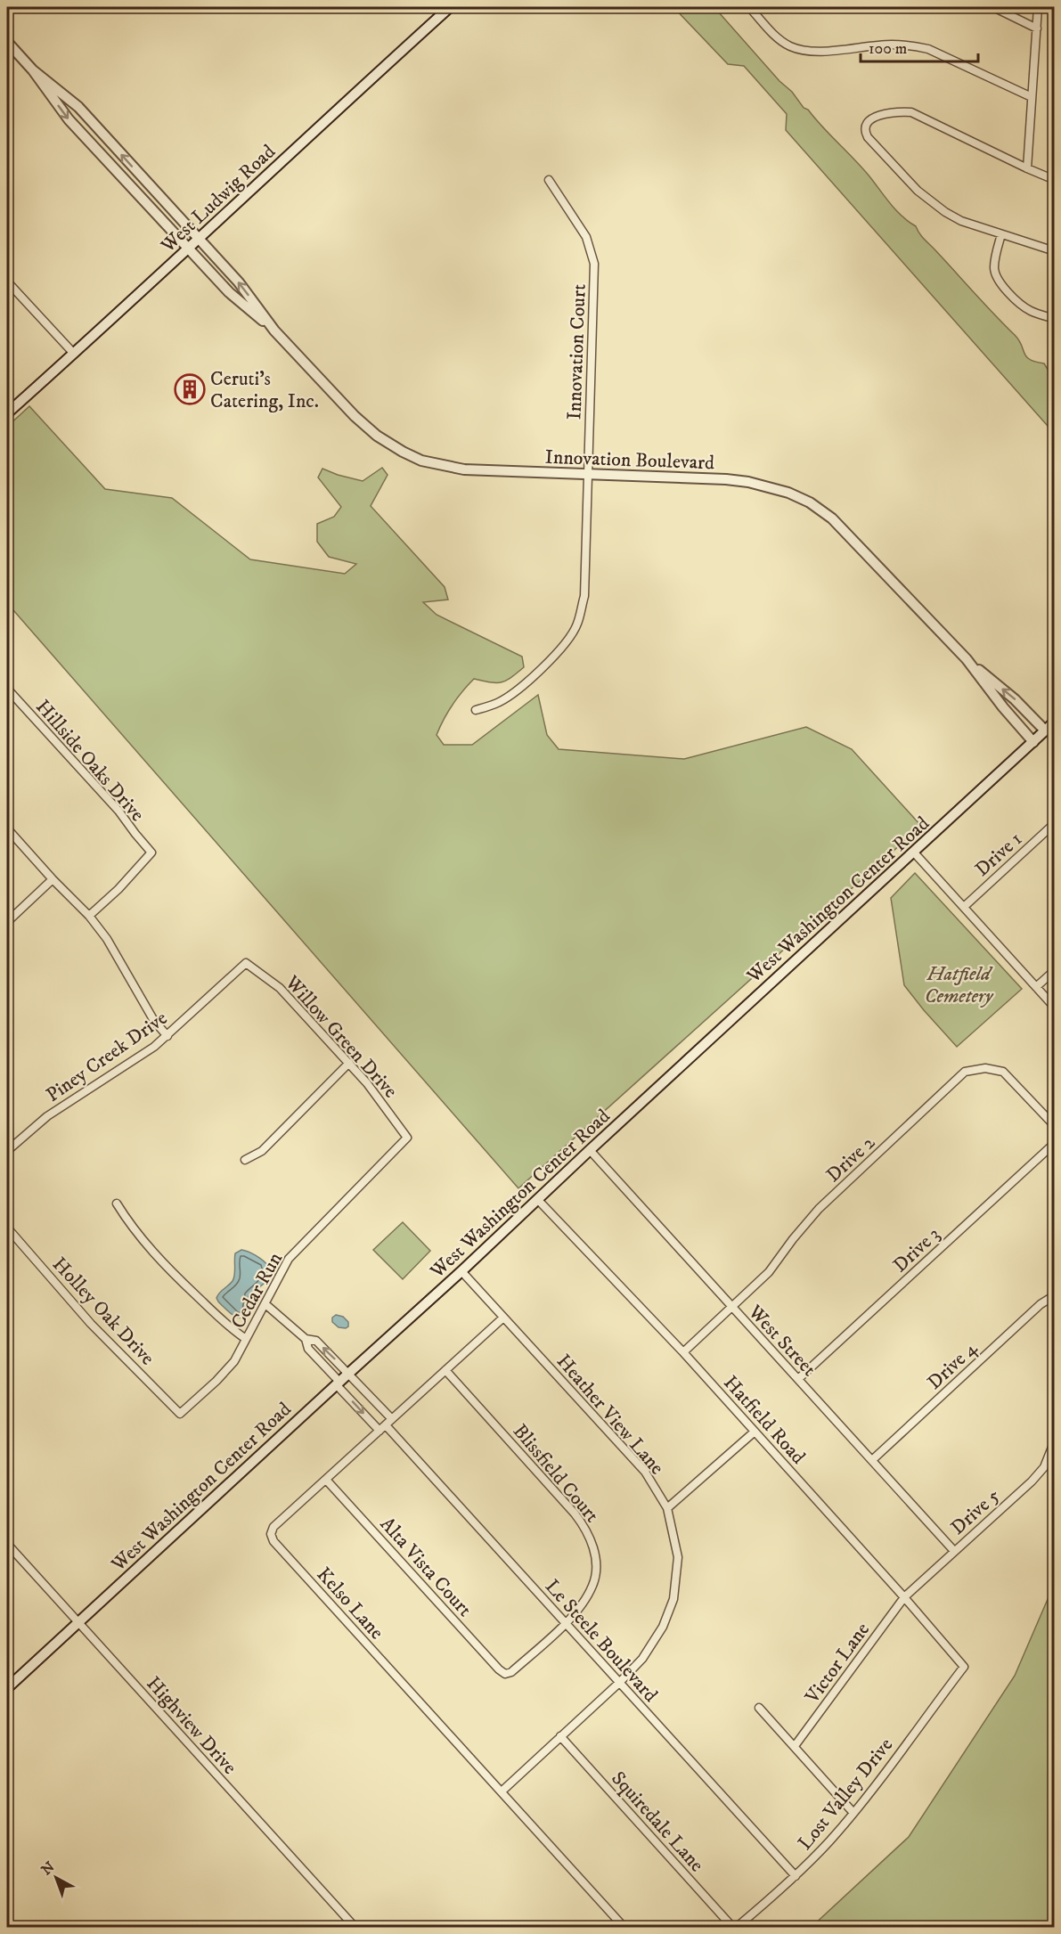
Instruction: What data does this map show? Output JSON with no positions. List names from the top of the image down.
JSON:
{
  "streets": {
    "main road": ["West Ludwig Road", "Innovation Boulevard", "West Washington Center Road"],
    "street": [
      "Innovation Court",
      "Hillside Oaks Drive",
      "Drive 1",
      "Willow Green Drive",
      "Piney Creek Drive",
      "Drive 2",
      "Drive 3",
      "Cedar Run",
      "Holley Oak Drive",
      "West Street",
      "Drive 4",
      "Heather View Lane",
      "Hatfield Road",
      "Blissfield Court",
      "Drive 5",
      "Alta Vista Court",
      "Kelso Lane",
      "Le Steele Boulevard",
      "Victor Lane",
      "Highview Drive",
      "Lost Valley Drive",
      "Squiredale Lane"
    ]
  },
  "crossings": [
    ["West Ludwig Road", "Innovation Boulevard"],
    ["Innovation Court", "Innovation Boulevard"],
    ["Innovation Boulevard", "West Washington Center Road"],
    ["West Washington Center Road", "West Street"],
    ["West Washington Center Road", "Heather View Lane"],
    ["West Washington Center Road", "Hatfield Road"],
    ["West Washington Center Road", "Le Steele Boulevard"],
    ["West Washington Center Road", "Highview Drive"],
    ["Willow Green Drive", "Piney Creek Drive"],
    ["Willow Green Drive", "Cedar Run"],
    ["Drive 2", "West Street"],
    ["Drive 2", "Hatfield Road"],
    ["Drive 3", "West Street"],
    ["Cedar Run", "Holley Oak Drive"],
    ["West Street", "Drive 4"],
    ["West Street", "Drive 5"],
    ["Heather View Lane", "Kelso Lane"],
    ["Heather View Lane", "Le Steele Boulevard"],
    ["Heather View Lane", "Squiredale Lane"],
    ["Hatfield Road", "Drive 5"],
    ["Hatfield Road", "Victor Lane"],
    ["Hatfield Road", "Lost Valley Drive"],
    ["Blissfield Court", "Alta Vista Court"],
    ["Blissfield Court", "Kelso Lane"],
    ["Blissfield Court", "Le Steele Boulevard"],
    ["Drive 5", "Victor Lane"],
    ["Alta Vista Court", "Kelso Lane"],
    ["Kelso Lane", "Le Steele Boulevard"],
    ["Le Steele Boulevard", "Lost Valley Drive"],
    ["Lost Valley Drive", "Squiredale Lane"]
  ],
  "parks": ["Hatfield Cemetery"],
  "places": {
    "building": ["Ceruti's Catering, Inc."]
  },
  "scale_bar": "100 m",
  "north": "top left"
}
